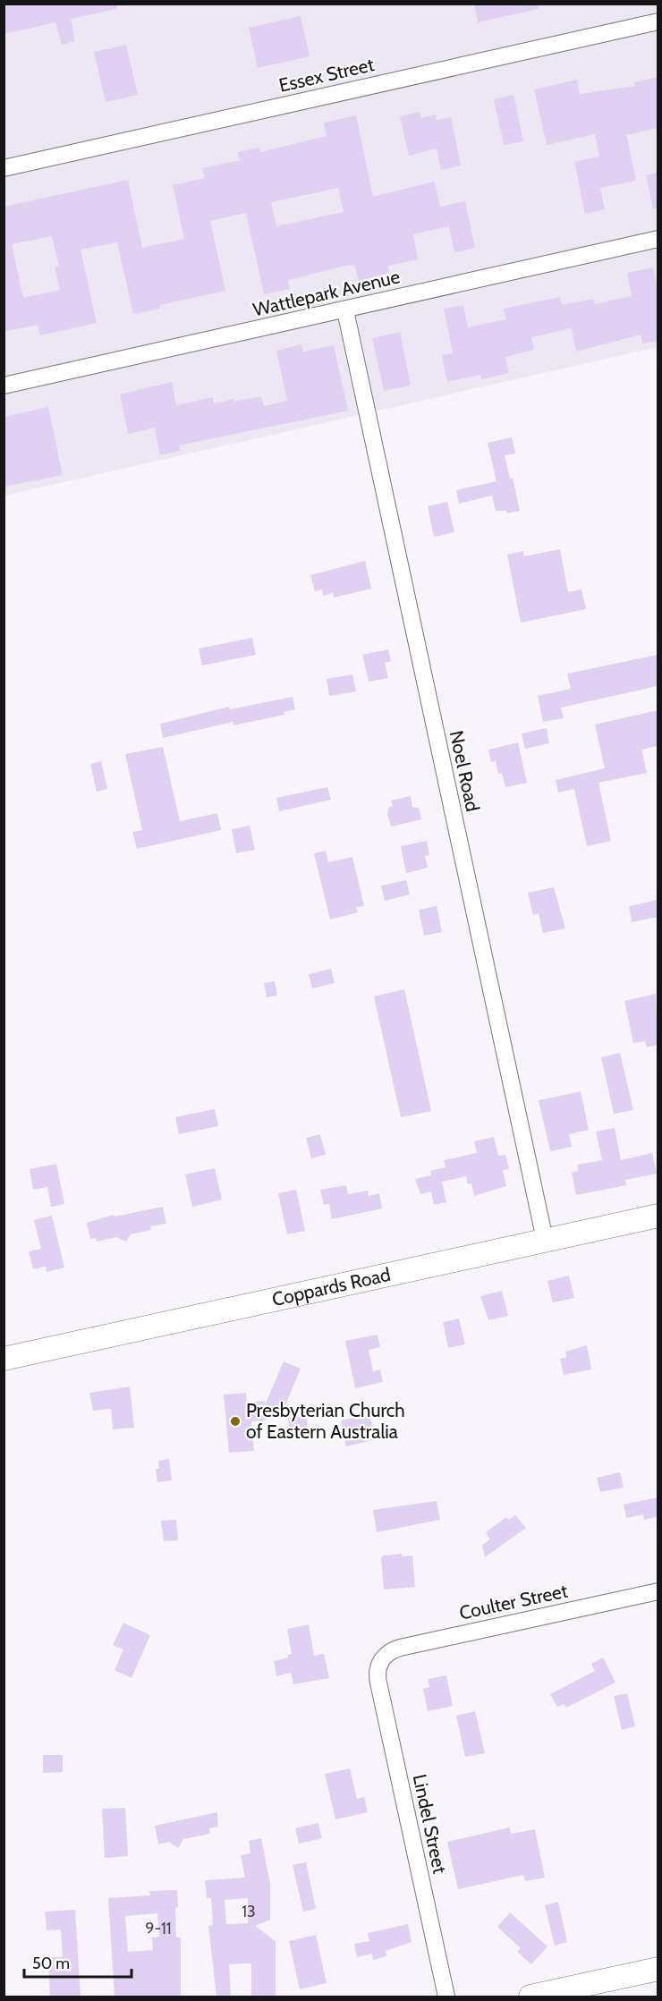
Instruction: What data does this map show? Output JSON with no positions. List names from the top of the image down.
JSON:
{
  "streets": {
    "street": [
      "Essex Street",
      "Wattlepark Avenue",
      "Noel Road",
      "Coppards Road",
      "Coulter Street",
      "Lindel Street"
    ]
  },
  "crossings": [
    ["Wattlepark Avenue", "Noel Road"],
    ["Noel Road", "Coppards Road"],
    ["Coulter Street", "Lindel Street"]
  ],
  "places": ["Presbyterian Church of Eastern Australia"],
  "house_numbers": ["13", "9-11"],
  "scale_bar": "50 m"
}
